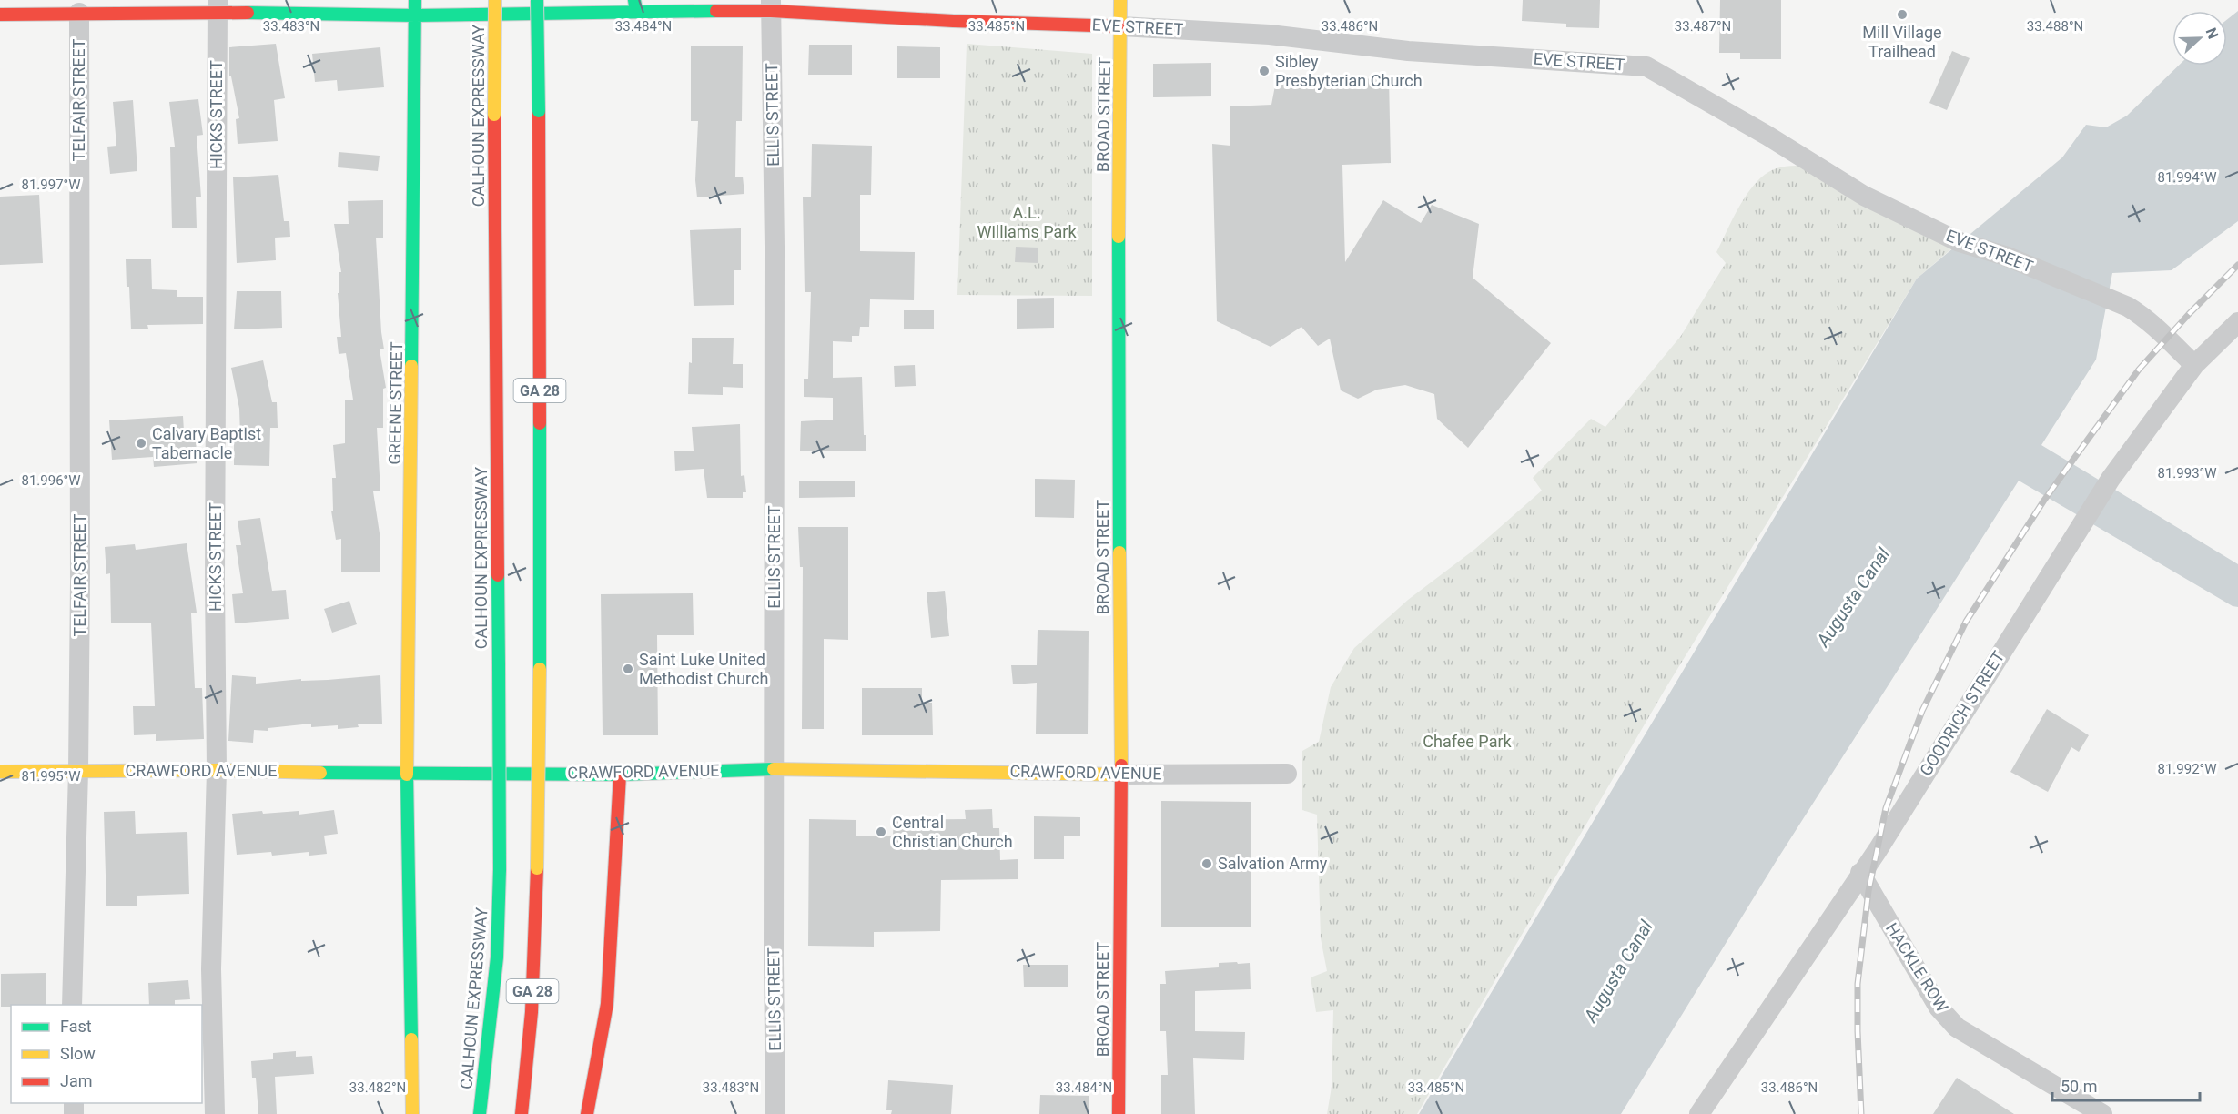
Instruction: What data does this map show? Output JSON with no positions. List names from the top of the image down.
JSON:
{
  "streets": {
    "main road": [
      "EVE STREET",
      "BROAD STREET",
      "CALHOUN EXPRESSWAY",
      "GA 28",
      "GREENE STREET",
      "CRAWFORD AVENUE"
    ],
    "street": [
      "TELFAIR STREET",
      "HICKS STREET",
      "ELLIS STREET",
      "GOODRICH STREET",
      "HACKLE ROW"
    ]
  },
  "crossings": [
    ["EVE STREET", "TELFAIR STREET"],
    ["EVE STREET", "HICKS STREET"],
    ["EVE STREET", "ELLIS STREET"],
    ["EVE STREET", "BROAD STREET"],
    ["EVE STREET", "GREENE STREET"],
    ["EVE STREET", "GOODRICH STREET"],
    ["TELFAIR STREET", "CRAWFORD AVENUE"],
    ["HICKS STREET", "CRAWFORD AVENUE"],
    ["ELLIS STREET", "CRAWFORD AVENUE"],
    ["BROAD STREET", "CRAWFORD AVENUE"],
    ["GREENE STREET", "CRAWFORD AVENUE"],
    ["GOODRICH STREET", "HACKLE ROW"]
  ],
  "water": ["Augusta Canal"],
  "parks": ["A.L. Williams Park", "Chafee Park"],
  "places": [
    "Mill Village Trailhead",
    "Sibley Presbyterian Church",
    "Calvary Baptist Tabernacle",
    "Saint Luke United Methodist Church",
    "Central Christian Church",
    "Salvation Army"
  ],
  "legend": ["Fast", "Slow", "Jam"],
  "scale_bar": "50 m",
  "north": "right",
  "coordinates": [
    "33.483°N",
    "33.484°N",
    "33.485°N",
    "33.486°N",
    "33.487°N",
    "33.488°N",
    "81.994°W",
    "81.997°W",
    "81.993°W",
    "81.996°W",
    "81.992°W",
    "81.995°W",
    "33.482°N"
  ]
}
